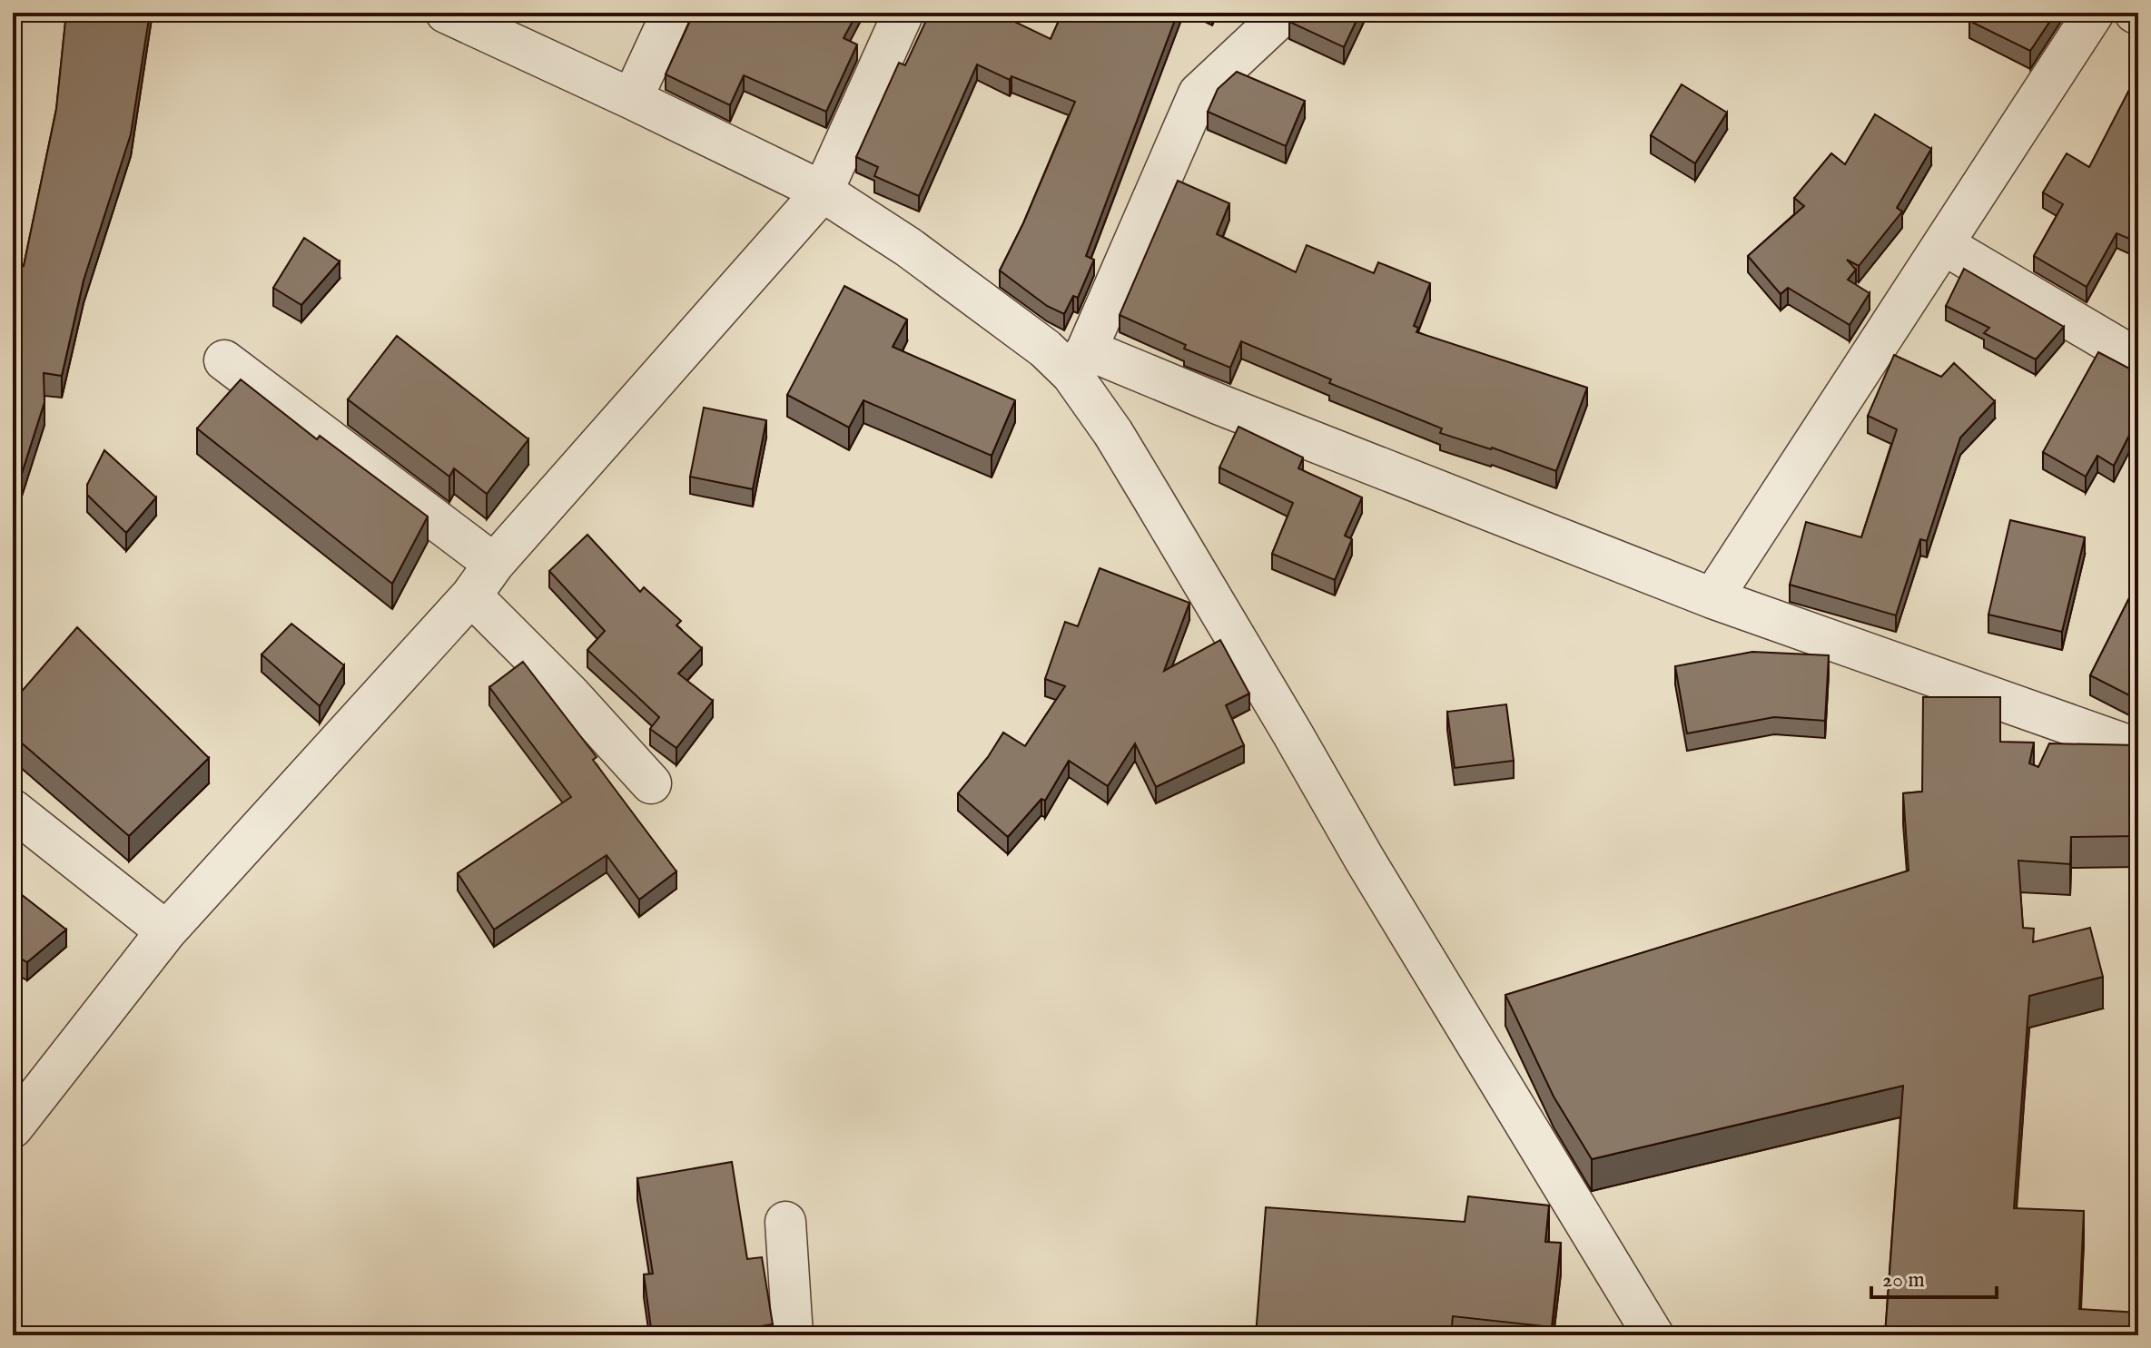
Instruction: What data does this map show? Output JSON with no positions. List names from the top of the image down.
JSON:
{
  "scale_bar": "20 m"
}
